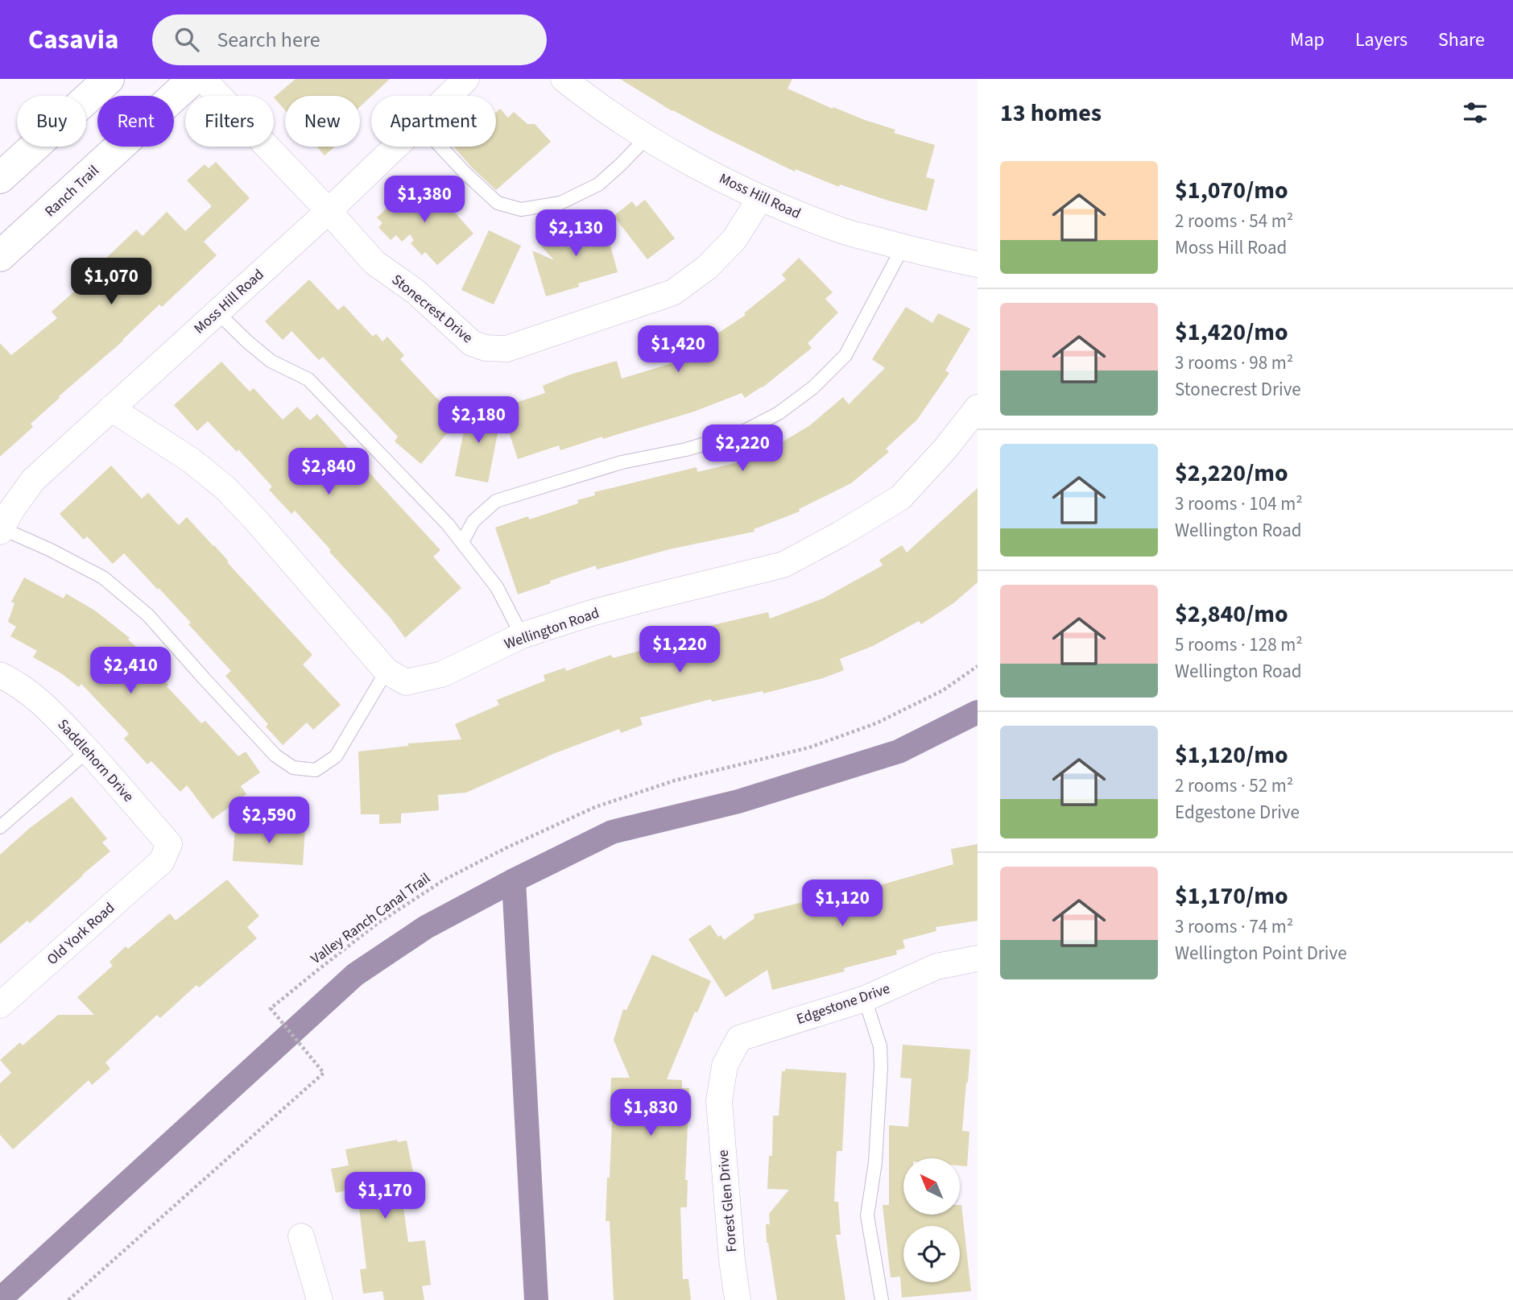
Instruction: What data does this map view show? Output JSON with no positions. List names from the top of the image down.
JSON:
{
  "streets": {
    "main road": ["Ranch Trail"],
    "street": [
      "Moss Hill Road",
      "Stonecrest Drive",
      "Wellington Road",
      "Saddlehorn Drive",
      "Old York Road",
      "Edgestone Drive",
      "Forest Glen Drive"
    ],
    "path": ["Valley Ranch Canal Trail"]
  },
  "crossings": [
    ["Moss Hill Road", "Stonecrest Drive"],
    ["Moss Hill Road", "Wellington Road"],
    ["Saddlehorn Drive", "Old York Road"],
    ["Edgestone Drive", "Forest Glen Drive"]
  ],
  "north": "top left",
  "page": {
    "header": "Casavia",
    "search": "Search here",
    "nav": ["Map", "Layers", "Share"],
    "heading": "13 homes",
    "chip": [
      "Buy",
      "Rent",
      "Filters",
      "New",
      "Apartment"
    ],
    "list": [
      {
        "name": "$1,070/mo",
        "note": "2 rooms · 54 m² · Moss Hill Road"
      },
      {
        "name": "$1,420/mo",
        "note": "3 rooms · 98 m² · Stonecrest Drive"
      },
      {
        "name": "$2,220/mo",
        "note": "3 rooms · 104 m² · Wellington Road"
      },
      {
        "name": "$2,840/mo",
        "note": "5 rooms · 128 m² · Wellington Road"
      },
      {
        "name": "$1,120/mo",
        "note": "2 rooms · 52 m² · Edgestone Drive"
      },
      {
        "name": "$1,170/mo",
        "note": "3 rooms · 74 m² · Wellington Point Drive"
      }
    ],
    "price": [
      "$1,380",
      "$2,130",
      "$1,070",
      "$1,420",
      "$2,180",
      "$2,220",
      "$2,840",
      "$1,220",
      "$2,410",
      "$2,590",
      "$1,120",
      "$1,830",
      "$1,170"
    ]
  }
}
